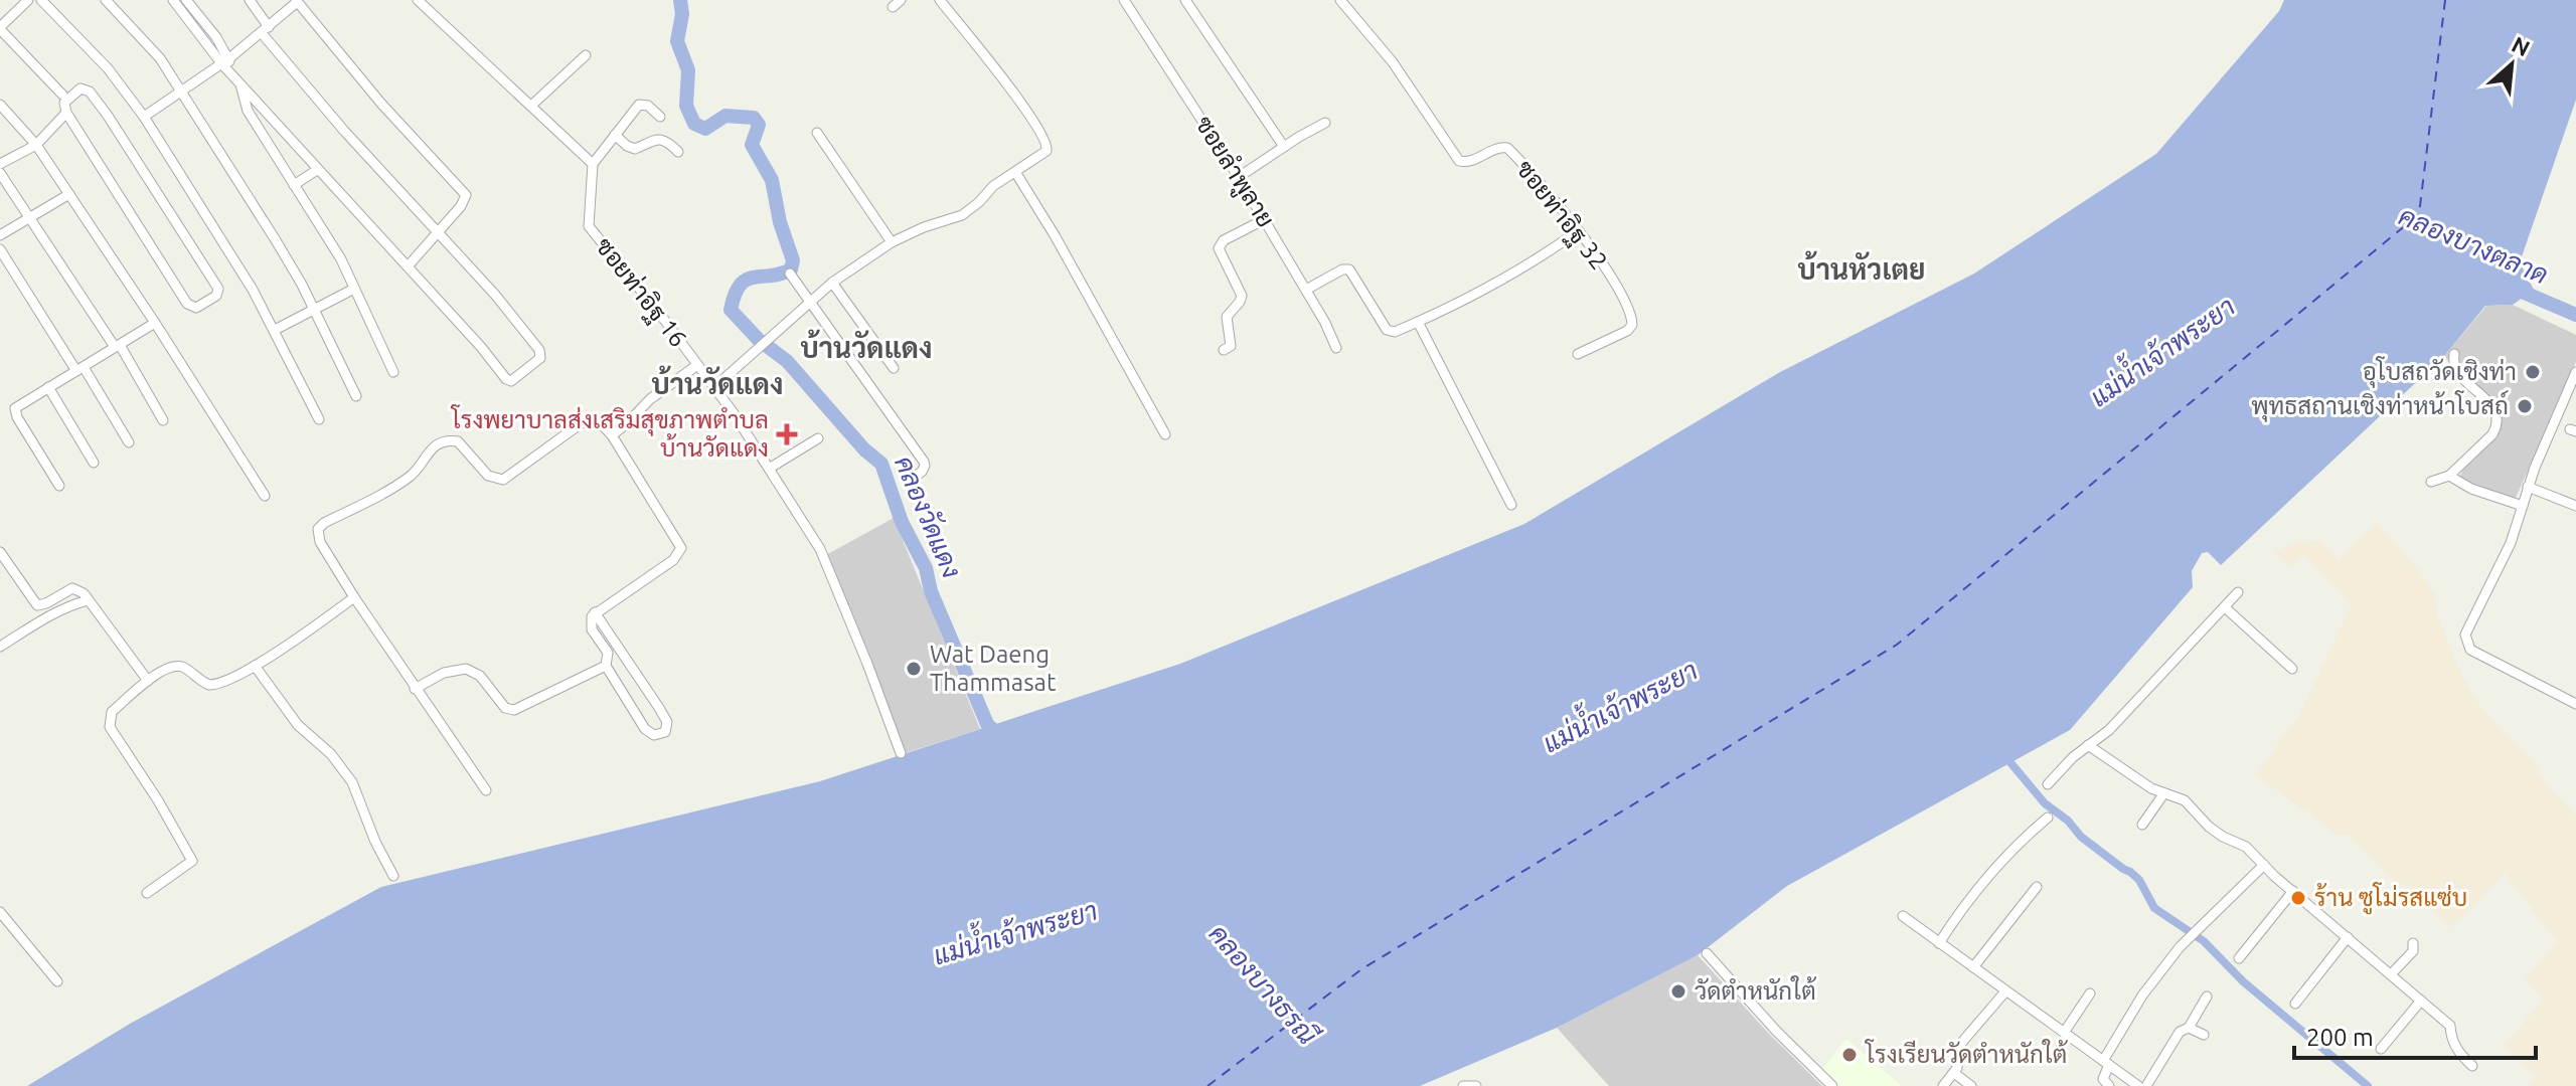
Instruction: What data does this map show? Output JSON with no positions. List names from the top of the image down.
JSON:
{
  "streets": {
    "street": ["ซอยลำพูลาย", "ซอยท่าอิฐ 32", "ซอยท่าอิฐ 16"]
  },
  "districts": ["บ้านหัวเตย", "บ้านวัดแดง", "บ้านวัดแดง"],
  "water": [
    "คลองบางตลาด",
    "แม่น้ำเจ้าพระยา",
    "คลองวัดแดง",
    "คลองบางธรณี"
  ],
  "places": {
    "other": [
      "อุโบสถวัดเชิงท่า",
      "พุทธสถานเชิงท่าหน้าโบสถ์",
      "Wat Daeng Thammasat",
      "ร้าน ซูโม่รสแซ่บ",
      "วัดตำหนักใต้",
      "โรงเรียนวัดตำหนักใต้"
    ],
    "health": ["โรงพยาบาลส่งเสริมสุขภาพตำบล บ้านวัดแดง"]
  },
  "scale_bar": "200 m",
  "north": "top right"
}
